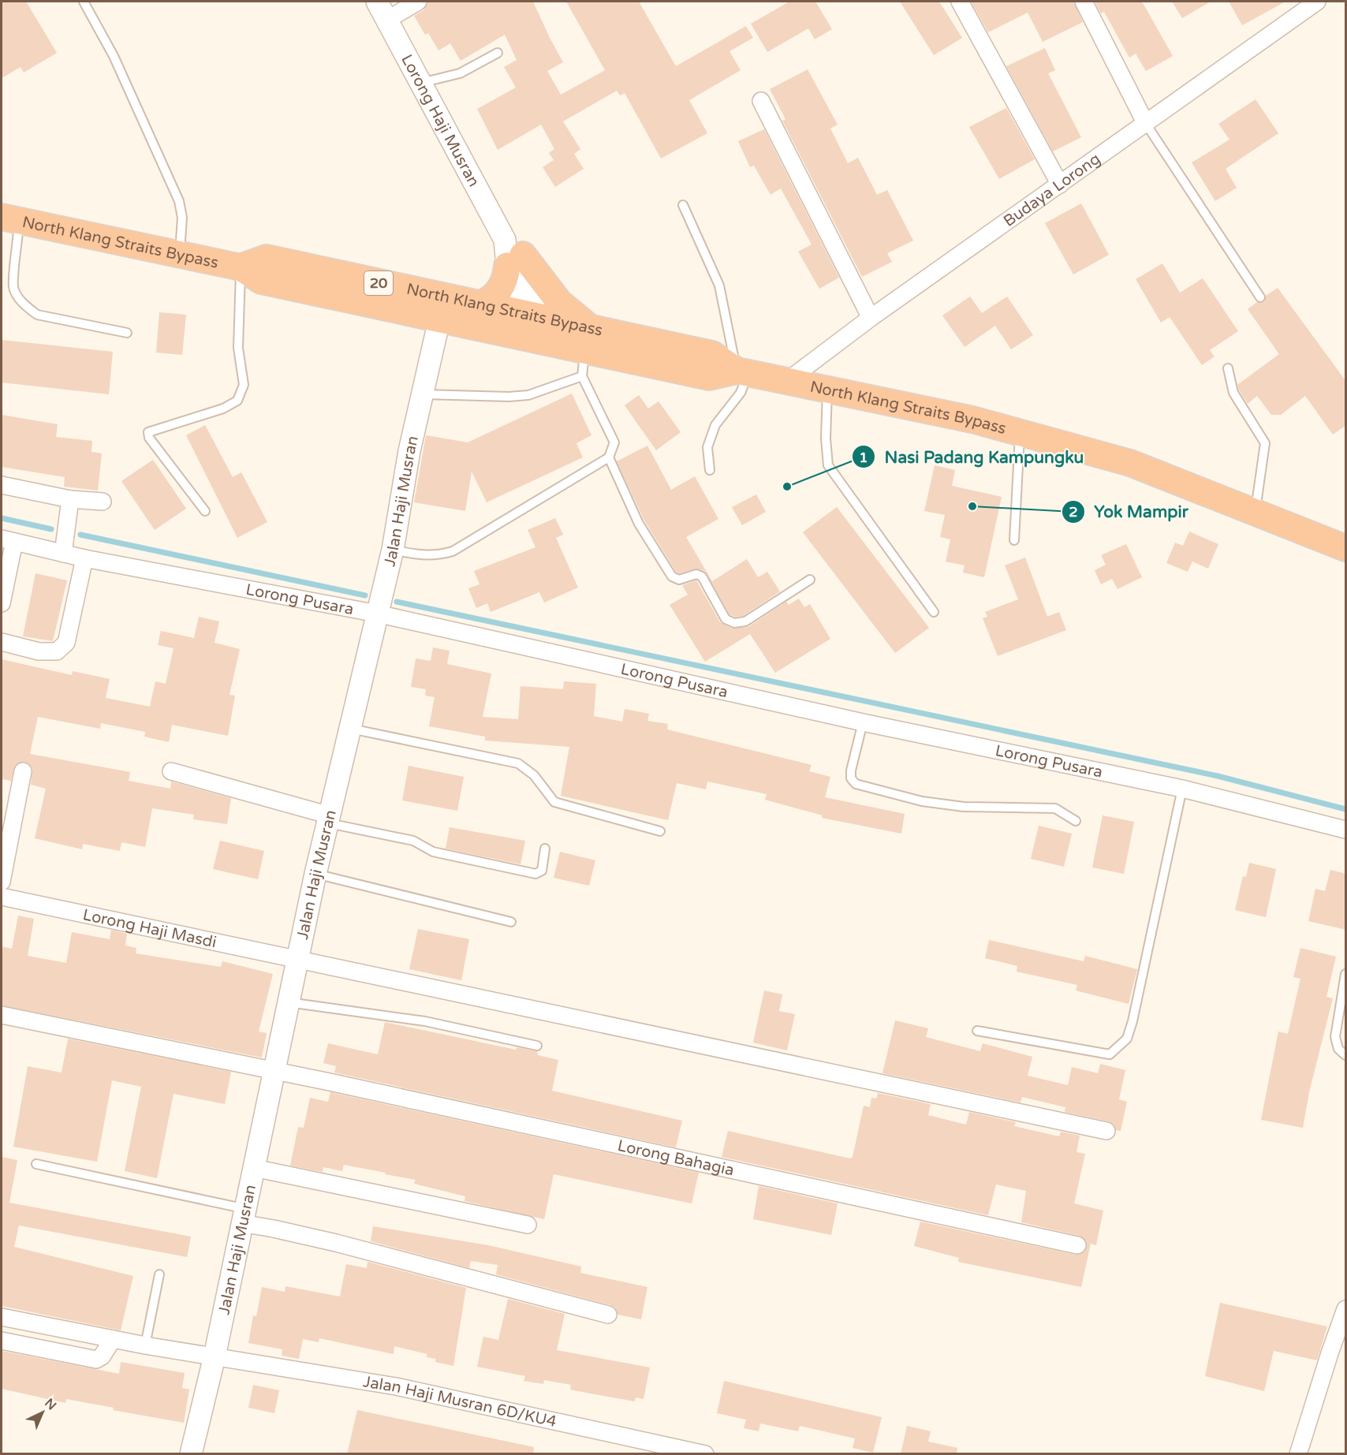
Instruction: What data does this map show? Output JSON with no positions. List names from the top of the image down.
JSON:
{
  "streets": {
    "highway": ["North Klang Straits Bypass", "20"],
    "street": [
      "Lorong Haji Musran",
      "Budaya Lorong",
      "Jalan Haji Musran",
      "Lorong Pusara",
      "Lorong Haji Masdi",
      "Lorong Bahagia",
      "Jalan Haji Musran 6D/KU4"
    ]
  },
  "crossings": [
    ["Lorong Haji Musran", "North Klang Straits Bypass"],
    ["Budaya Lorong", "North Klang Straits Bypass"],
    ["North Klang Straits Bypass", "Jalan Haji Musran"],
    ["Jalan Haji Musran", "Lorong Pusara"],
    ["Jalan Haji Musran", "Lorong Haji Masdi"],
    ["Jalan Haji Musran", "Lorong Bahagia"],
    ["Jalan Haji Musran", "Jalan Haji Musran 6D/KU4"]
  ],
  "places": ["Nasi Padang Kampungku", "Yok Mampir"],
  "north": "top right"
}
